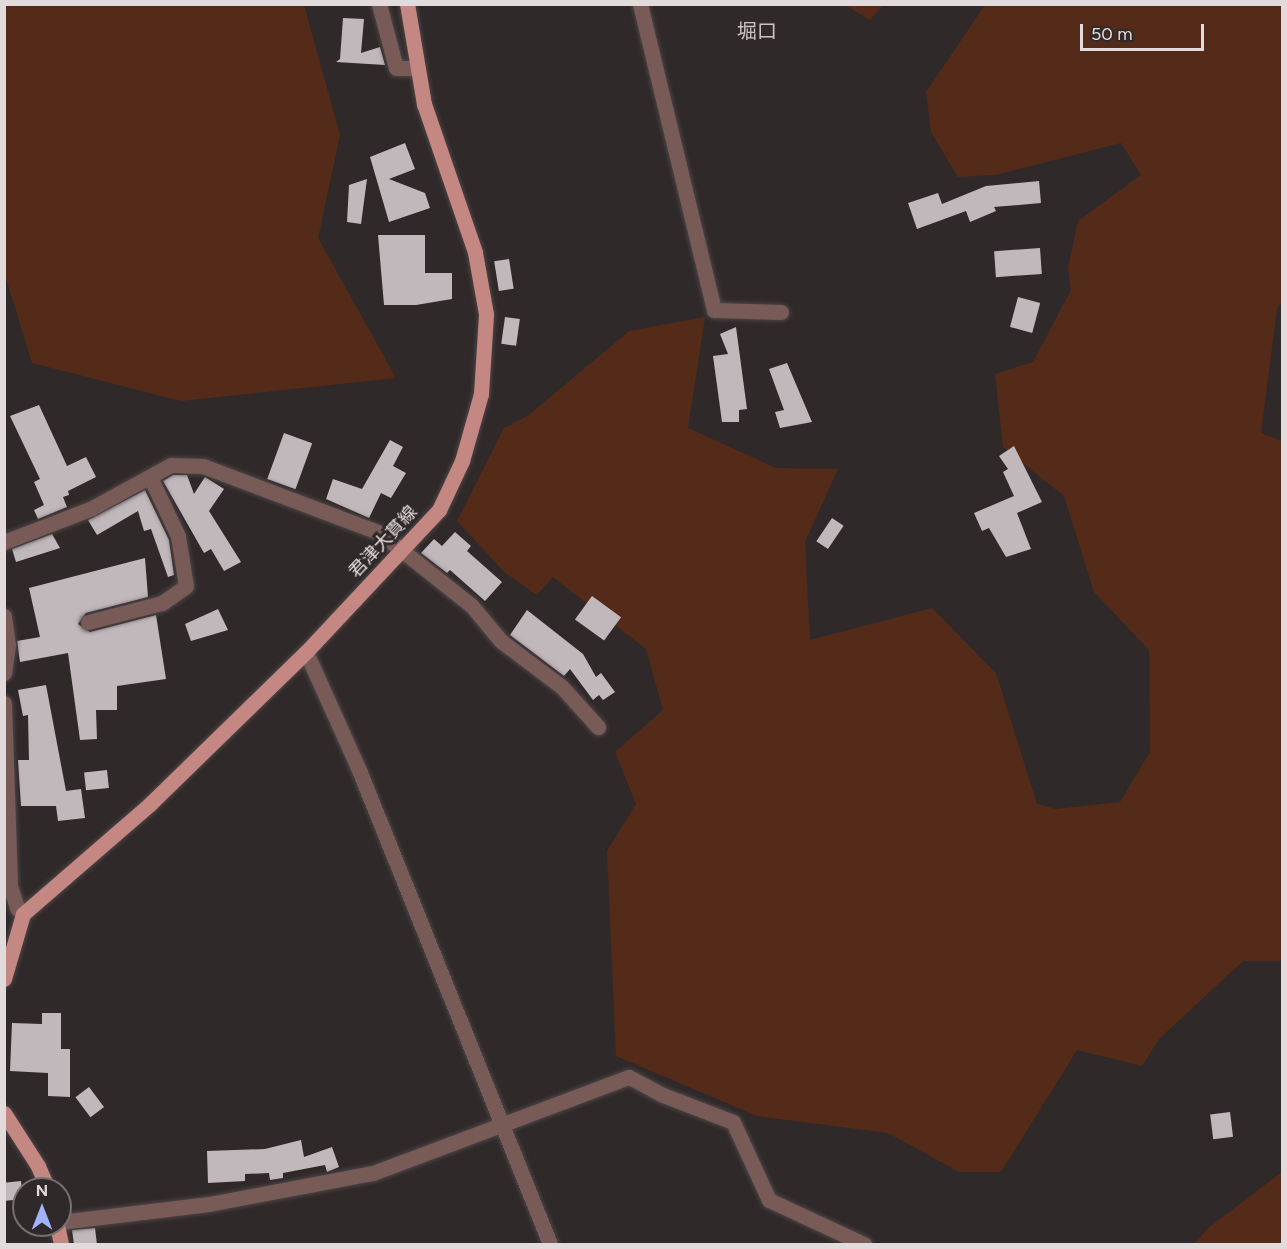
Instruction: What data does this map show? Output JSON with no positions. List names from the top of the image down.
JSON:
{
  "streets": {
    "main road": ["君津大貫線"]
  },
  "districts": ["堀口"],
  "scale_bar": "50 m",
  "north": "top"
}
